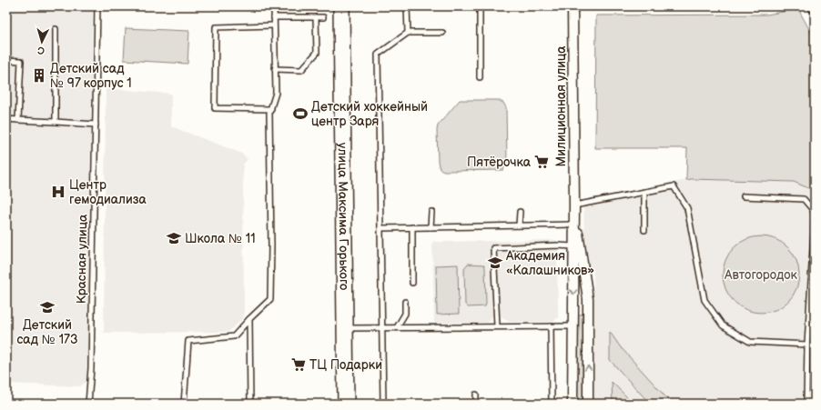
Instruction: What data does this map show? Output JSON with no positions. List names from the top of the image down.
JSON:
{
  "streets": {
    "main road": ["улица Максима Горького"],
    "street": ["Милиционная улица"],
    "lane": ["Красная улица"]
  },
  "parks": ["Автогородок"],
  "places": {
    "building": ["Детский сад № 97 корпус 1"],
    "sports": ["Детский хоккейный центр Заря"],
    "supermarket": ["Пятёрочка", "ТЦ Подарки"],
    "hospital": ["Центр гемодиализа"],
    "school or university": ["Школа № 11", "Академия «Калашников»", "Детский сад № 173"]
  },
  "north": "bottom"
}
